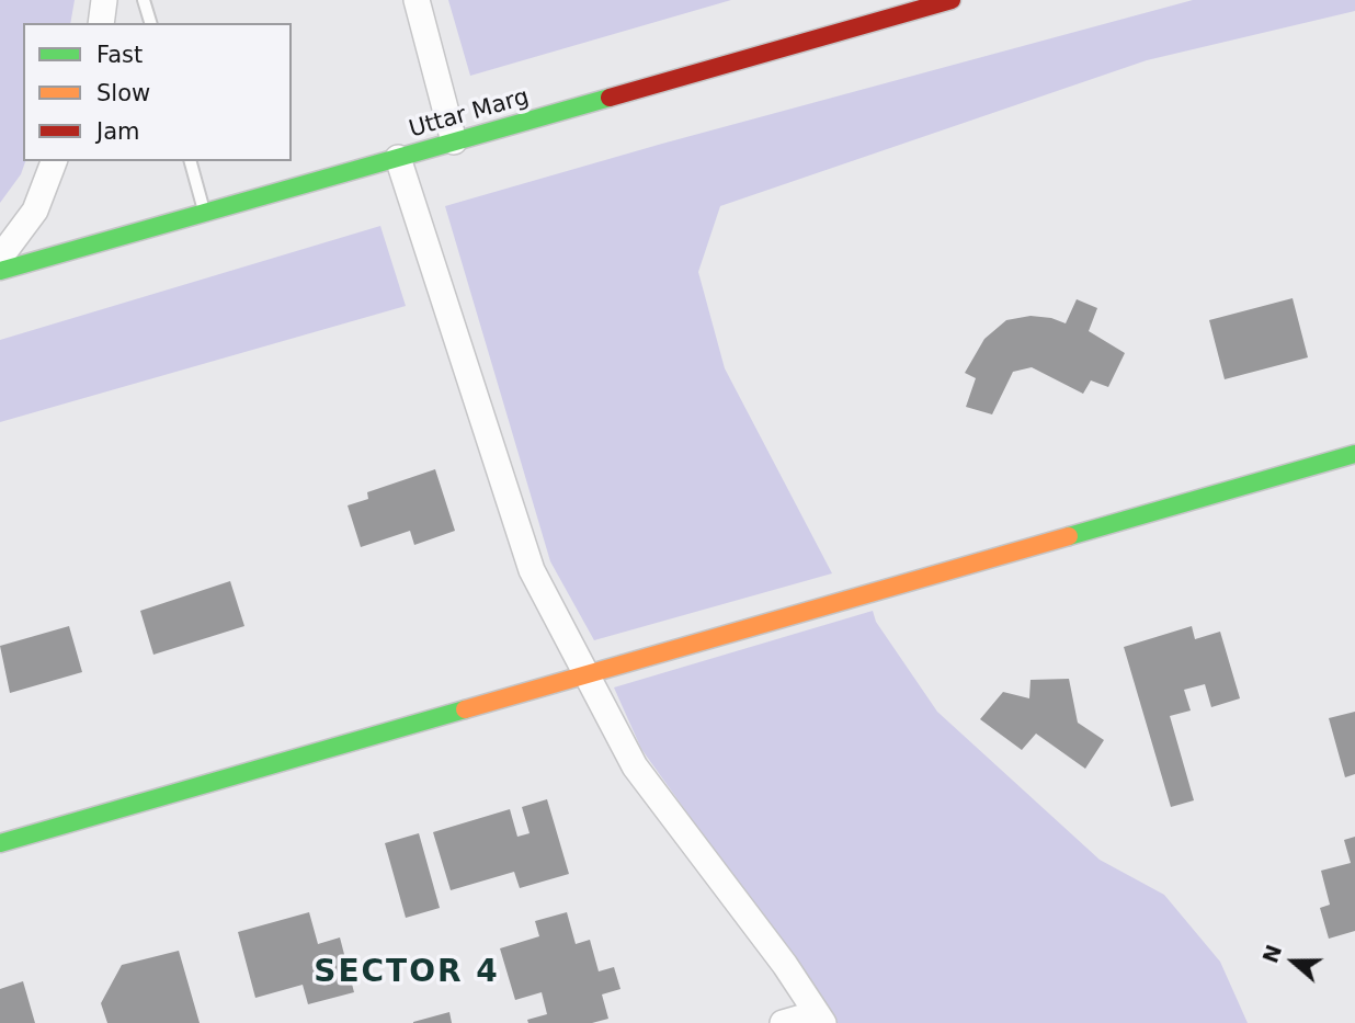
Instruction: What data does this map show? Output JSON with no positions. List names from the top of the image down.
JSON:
{
  "streets": {
    "street": ["Uttar Marg"]
  },
  "districts": ["SECTOR 4"],
  "legend": ["Fast", "Slow", "Jam"],
  "north": "left"
}
